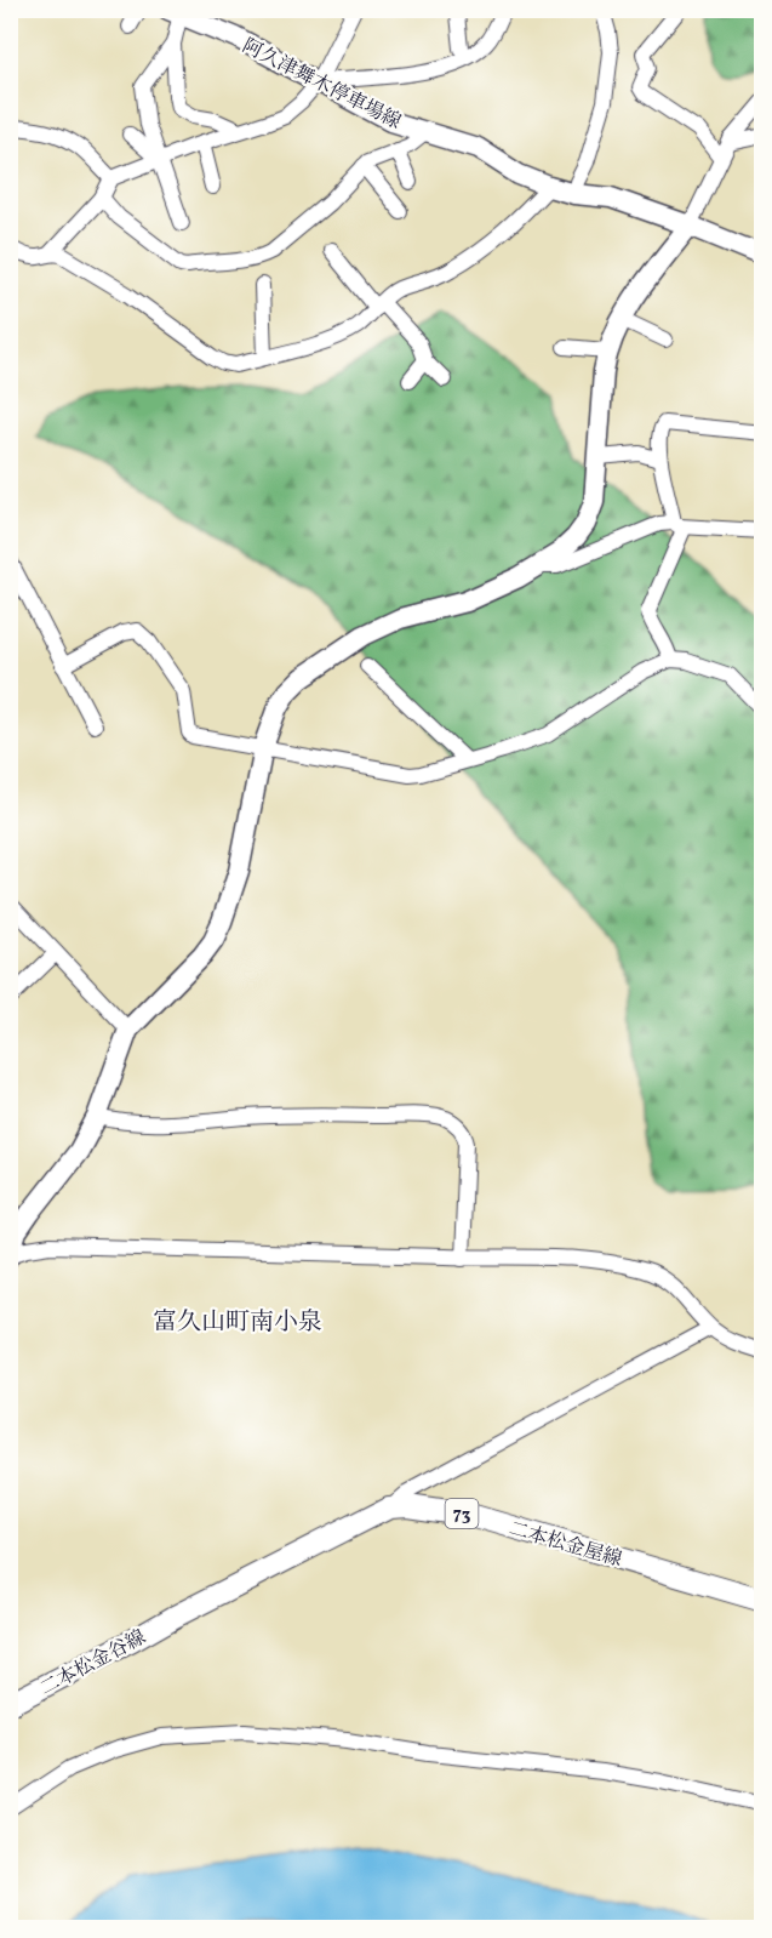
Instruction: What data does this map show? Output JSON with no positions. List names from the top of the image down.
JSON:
{
  "streets": {
    "main road": ["73", "二本松金屋線", "二本松金谷線"],
    "street": ["阿久津舞木停車場線"]
  },
  "crossings": [
    ["二本松金屋線", "二本松金谷線"]
  ],
  "districts": ["富久山町南小泉"]
}
